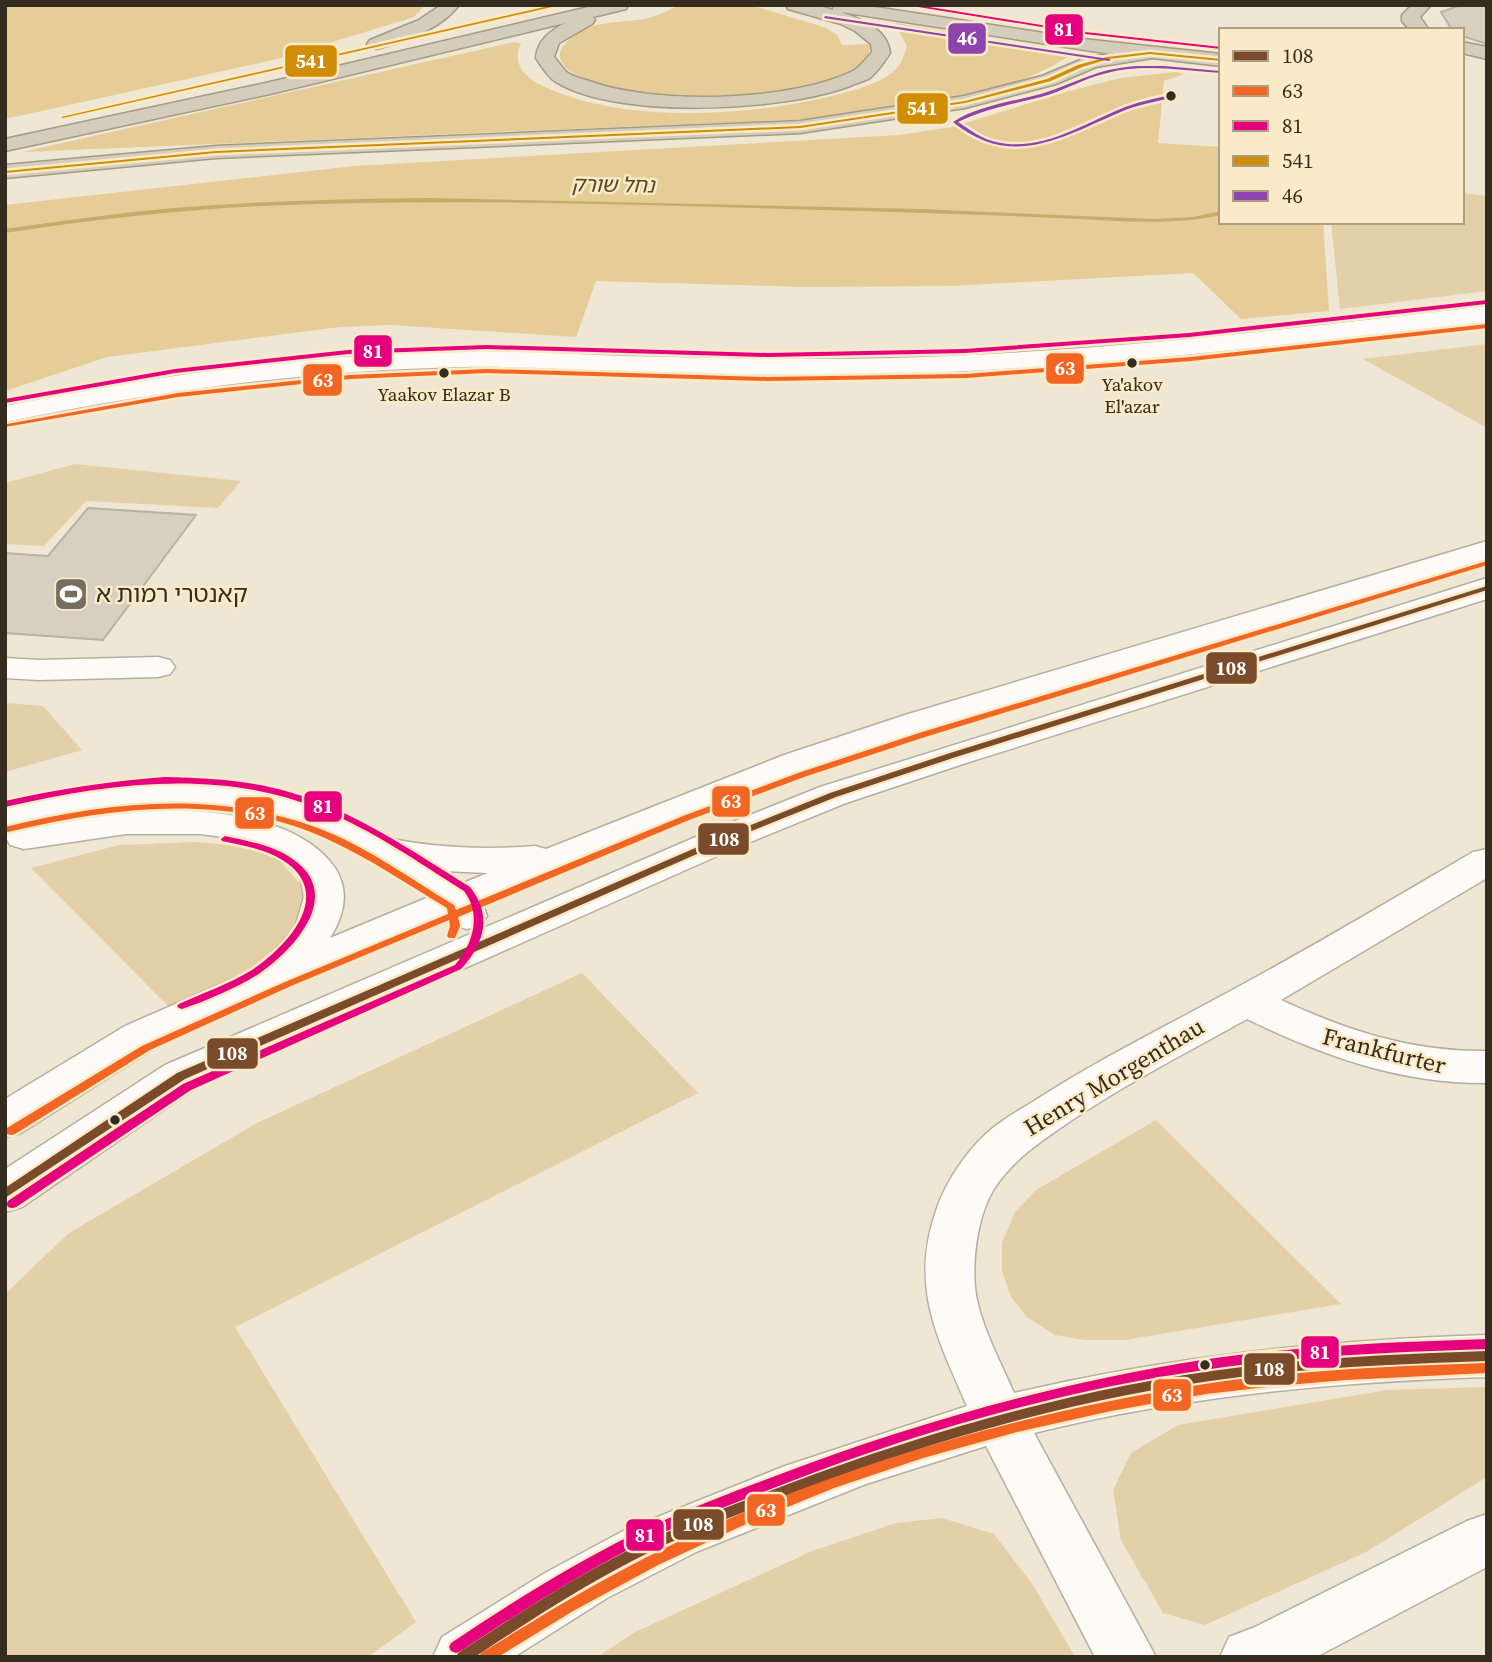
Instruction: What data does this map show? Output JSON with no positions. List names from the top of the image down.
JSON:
{
  "streets": {
    "street": ["Frankfurter", "Henry Morgenthau"]
  },
  "crossings": [
    ["Frankfurter", "Henry Morgenthau"]
  ],
  "water": ["נחל שורק"],
  "places": {
    "other": ["Ya'akov El'azar", "Yaakov Elazar B"],
    "sports": ["קאנטרי רמות א"]
  },
  "lines": [
    "transit line 81",
    "transit line 541",
    "transit line 46",
    "transit line 63",
    "transit line 108"
  ],
  "legend": [
    "108",
    "63",
    "81",
    "541",
    "46"
  ]
}
